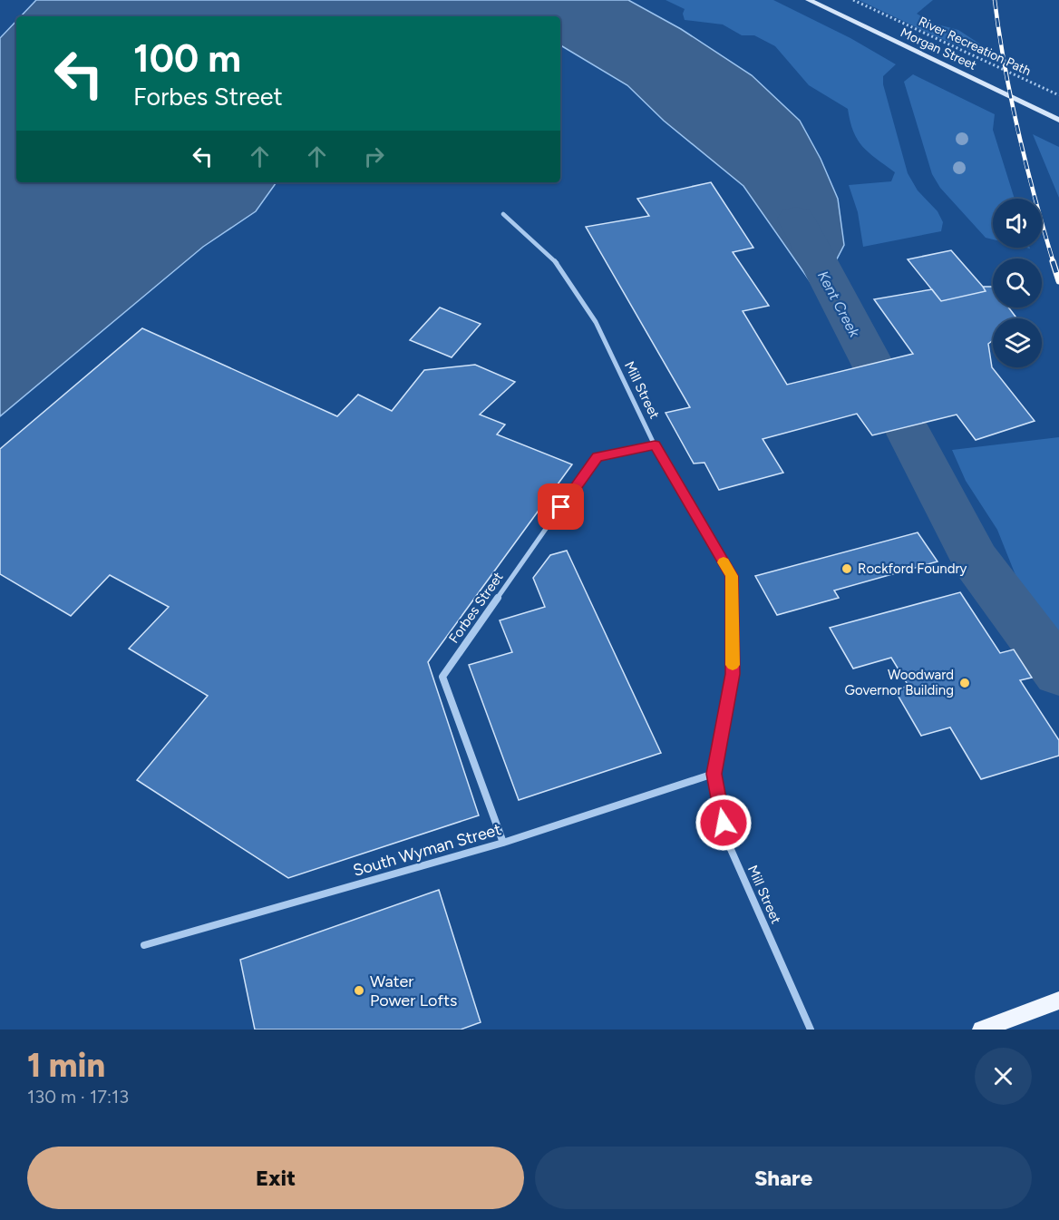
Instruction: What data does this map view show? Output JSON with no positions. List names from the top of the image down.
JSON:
{
  "streets": {
    "main road": ["Morgan Street"],
    "street": ["Mill Street", "Forbes Street", "South Wyman Street"],
    "path": ["River Recreation Path"]
  },
  "crossings": [
    ["Mill Street", "Forbes Street"],
    ["Mill Street", "South Wyman Street"],
    ["Forbes Street", "South Wyman Street"]
  ],
  "water": ["Kent Creek"],
  "places": ["Rockford Foundry", "Woodward Governor Building", "Water Power Lofts"],
  "page": {
    "turn": ["100 m", "Forbes Street"],
    "heading": ["1 min", "130 m · 17:13"],
    "buttons": ["Exit", "Share"]
  }
}
